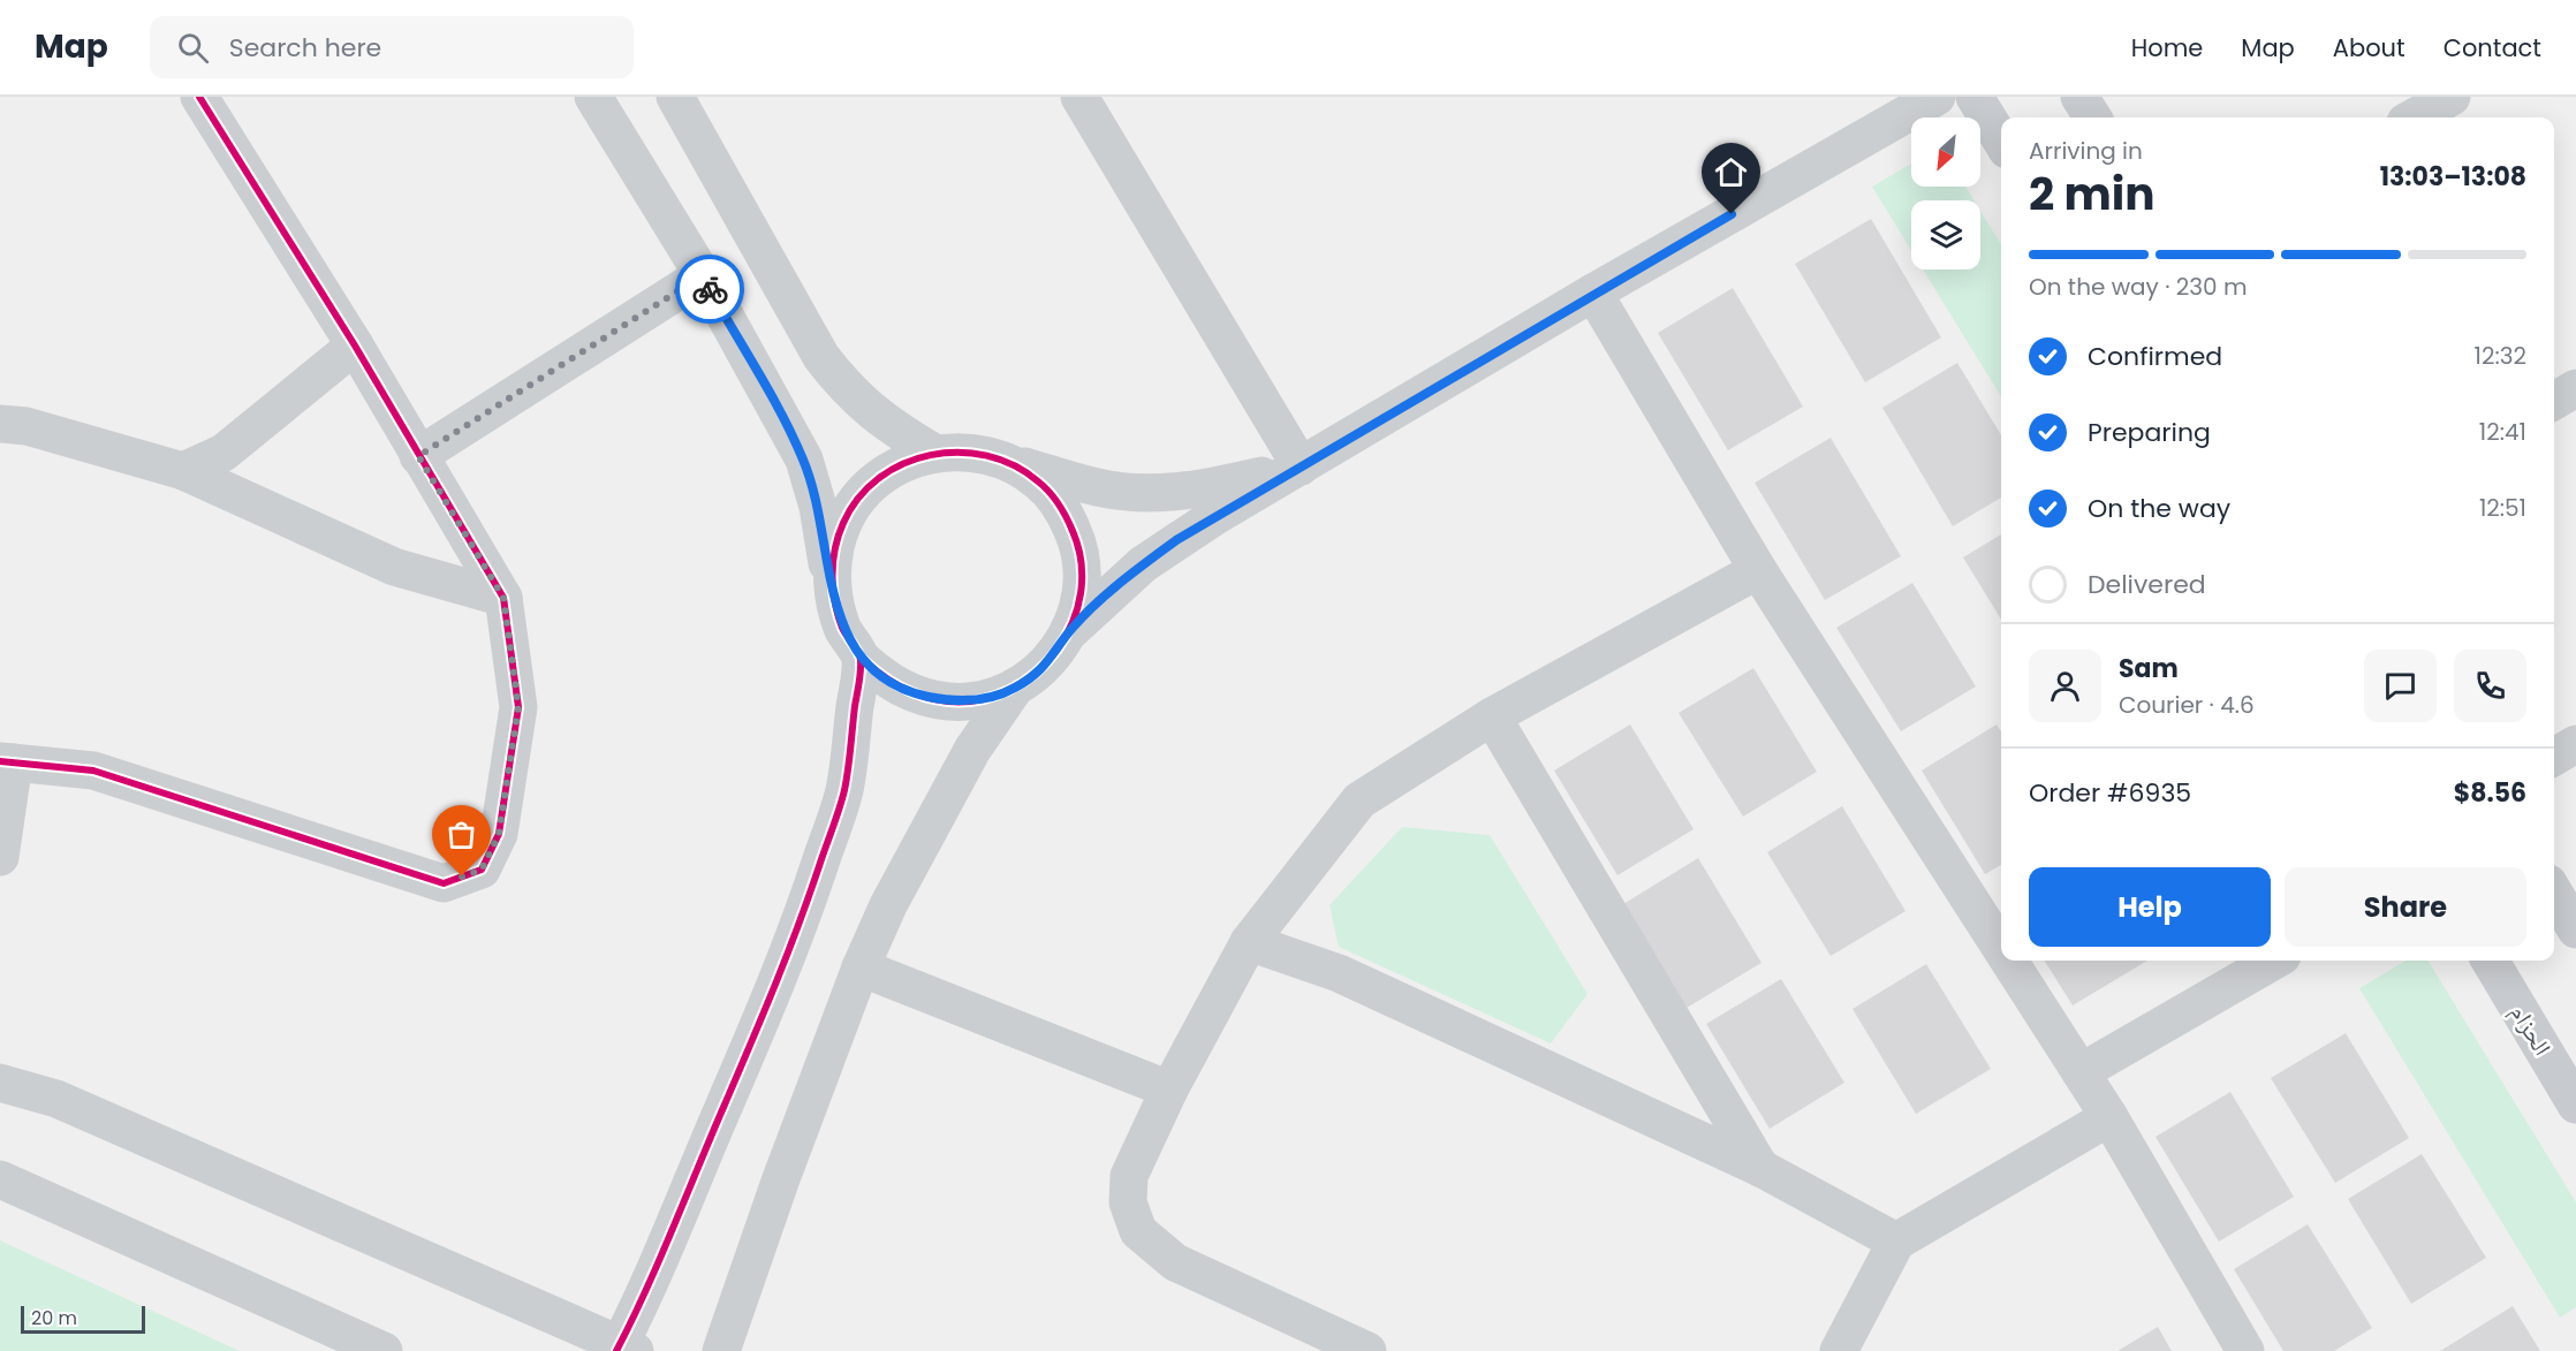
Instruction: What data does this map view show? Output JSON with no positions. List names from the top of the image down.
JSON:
{
  "streets": {
    "main road": ["الحزام"]
  },
  "scale_bar": "20 m",
  "north": "bottom left",
  "page": {
    "header": "Map",
    "search": "Search here",
    "nav": [
      "Home",
      "Map",
      "About",
      "Contact"
    ],
    "heading": ["2 min", "Arriving in", "13:03–13:08"],
    "panel": [
      "Sam",
      "Courier · 4.6",
      "Order #6935",
      "$8.56"
    ],
    "bar": "On the way · 230 m",
    "list": [
      ["Confirmed", "12:32"],
      ["Preparing", "12:41"],
      ["On the way", "12:51"],
      "Delivered"
    ],
    "buttons": ["Help", "Share"],
    "scale": "20 m"
  }
}
